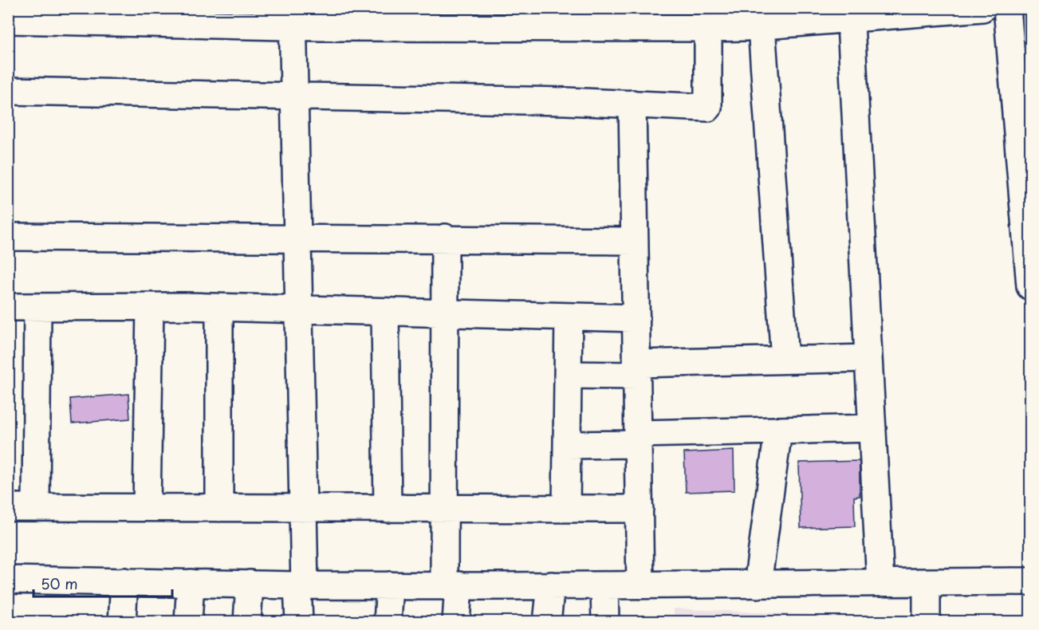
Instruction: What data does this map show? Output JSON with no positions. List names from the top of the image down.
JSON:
{
  "scale_bar": "50 m"
}
